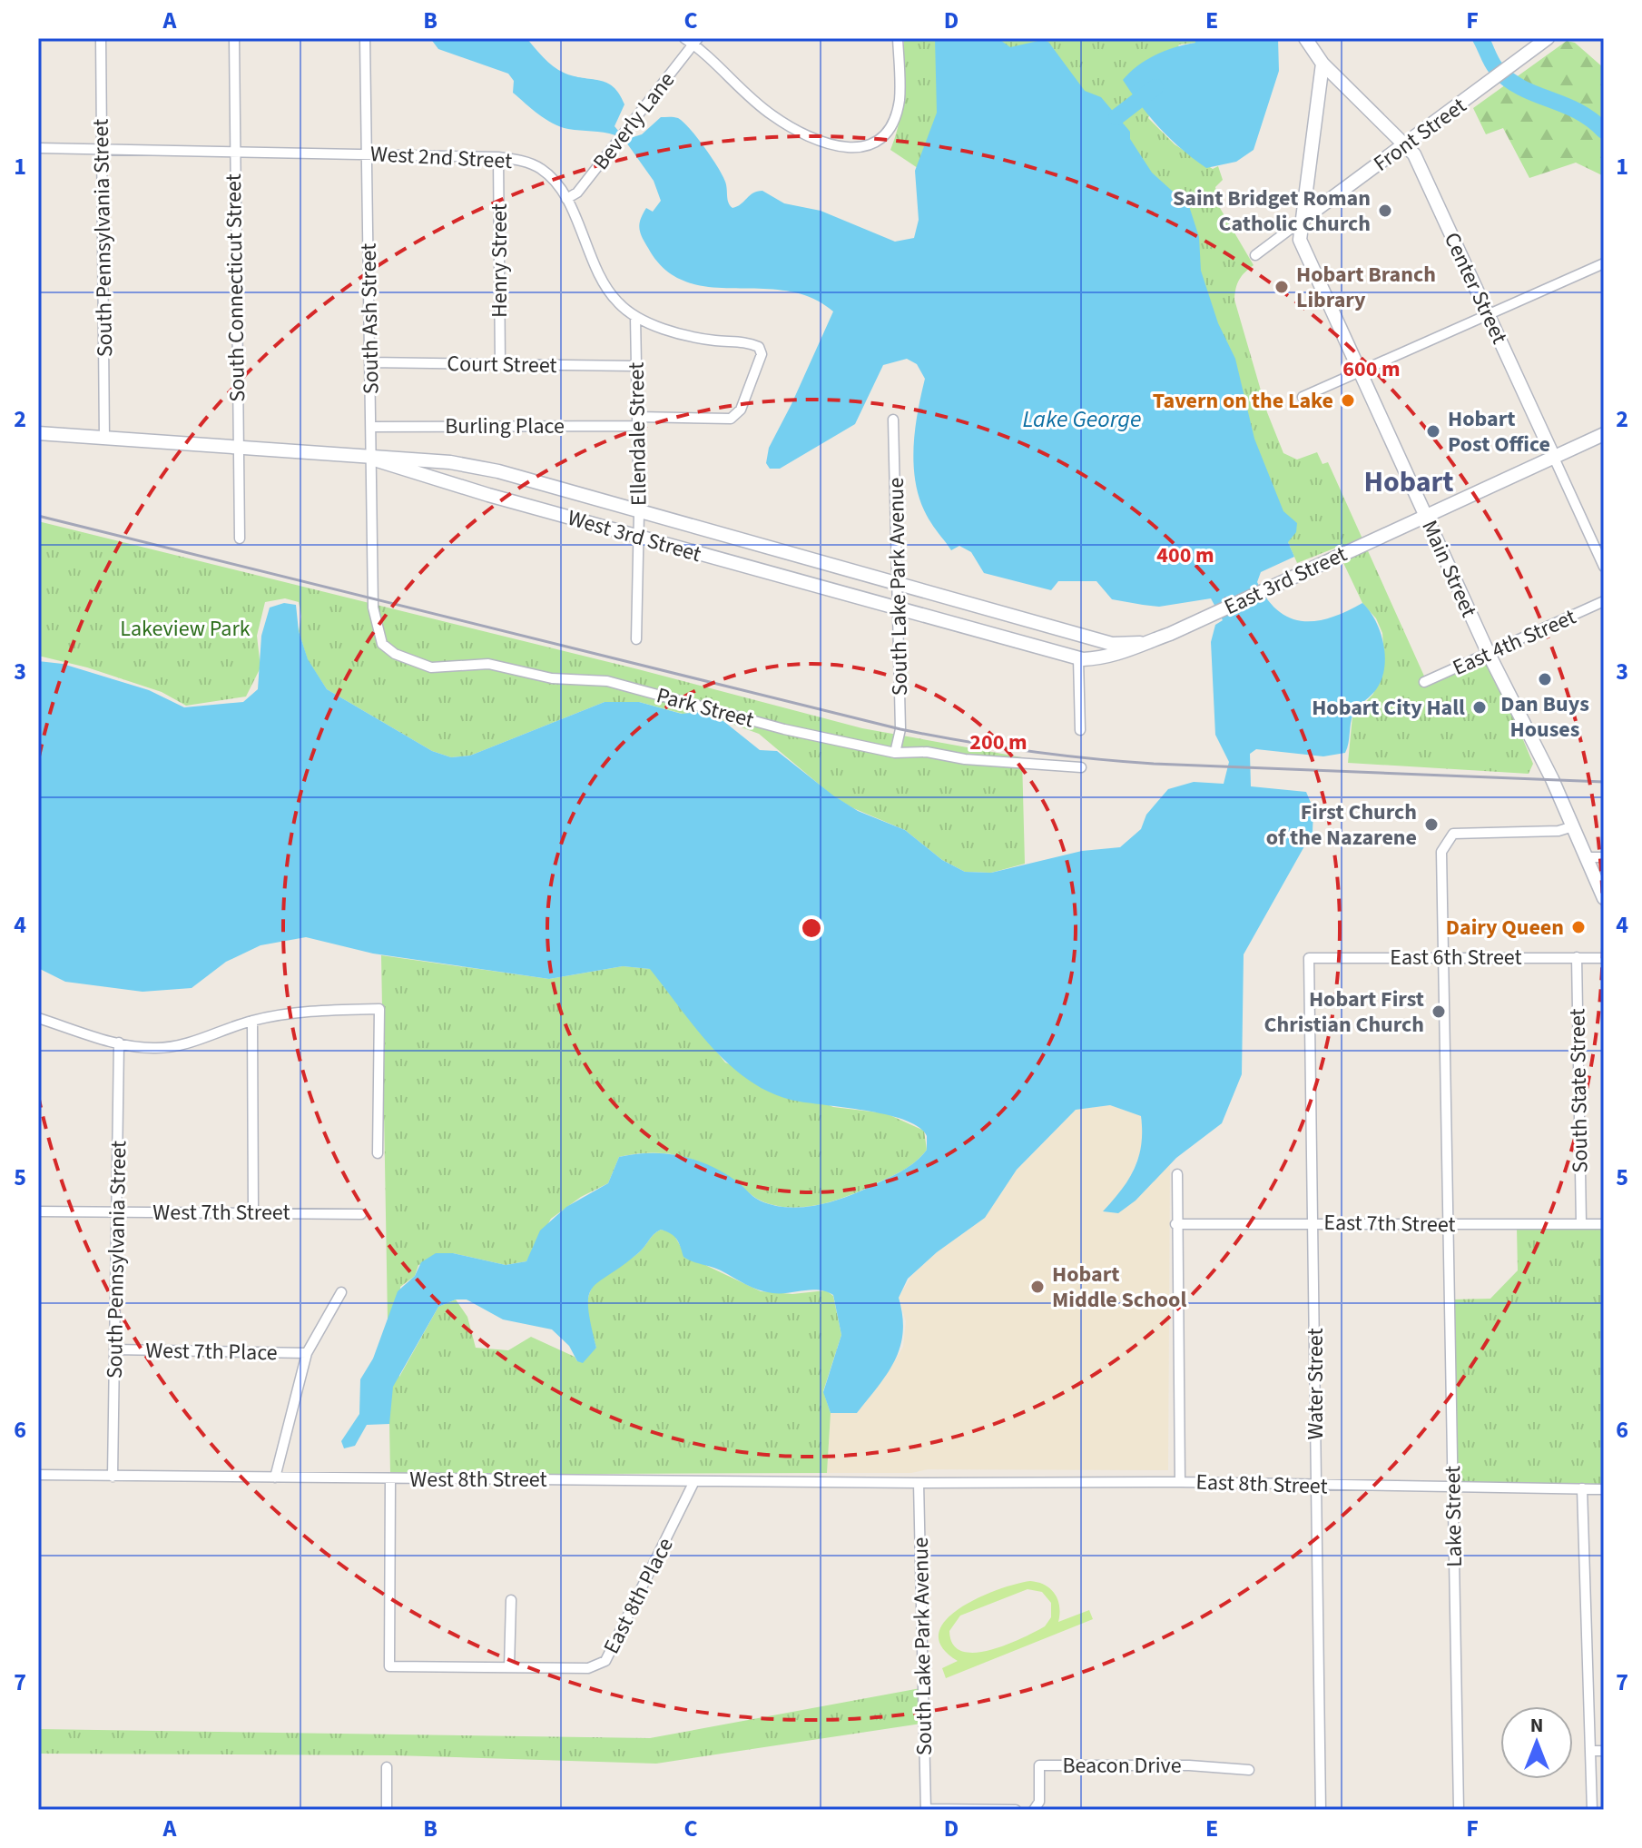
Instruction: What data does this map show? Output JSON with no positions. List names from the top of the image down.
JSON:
{
  "streets": {
    "street": [
      "Beverly Lane",
      "Front Street",
      "West 2nd Street",
      "South Pennsylvania Street",
      "Henry Street",
      "South Connecticut Street",
      "Center Street",
      "South Ash Street",
      "Court Street",
      "Burling Place",
      "Ellendale Street",
      "West 3rd Street",
      "Main Street",
      "East 3rd Street",
      "South Lake Park Avenue",
      "East 4th Street",
      "Park Street",
      "East 6th Street",
      "South State Street",
      "West 7th Street",
      "East 7th Street",
      "West 7th Place",
      "Water Street",
      "West 8th Street",
      "East 8th Street",
      "Lake Street",
      "East 8th Place",
      "Beacon Drive"
    ]
  },
  "crossings": [
    ["Beverly Lane", "West 2nd Street"],
    ["Front Street", "Center Street"],
    ["Front Street", "Main Street"],
    ["West 2nd Street", "South Pennsylvania Street"],
    ["West 2nd Street", "Henry Street"],
    ["West 2nd Street", "South Connecticut Street"],
    ["West 2nd Street", "South Ash Street"],
    ["West 2nd Street", "Burling Place"],
    ["West 2nd Street", "Ellendale Street"],
    ["South Pennsylvania Street", "West 3rd Street"],
    ["South Pennsylvania Street", "West 7th Street"],
    ["South Pennsylvania Street", "West 7th Place"],
    ["South Pennsylvania Street", "West 8th Street"],
    ["Henry Street", "Court Street"],
    ["South Connecticut Street", "West 3rd Street"],
    ["Center Street", "Main Street"],
    ["Center Street", "East 3rd Street"],
    ["South Ash Street", "Court Street"],
    ["South Ash Street", "Burling Place"],
    ["South Ash Street", "West 3rd Street"],
    ["South Ash Street", "Park Street"],
    ["Court Street", "Ellendale Street"],
    ["Burling Place", "Ellendale Street"],
    ["Ellendale Street", "West 3rd Street"],
    ["West 3rd Street", "East 3rd Street"],
    ["West 3rd Street", "South Lake Park Avenue"],
    ["Main Street", "East 3rd Street"],
    ["Main Street", "East 4th Street"],
    ["Main Street", "Lake Street"],
    ["East 3rd Street", "South Lake Park Avenue"],
    ["South Lake Park Avenue", "Park Street"],
    ["South Lake Park Avenue", "West 8th Street"],
    ["South Lake Park Avenue", "East 8th Street"],
    ["East 6th Street", "South State Street"],
    ["East 6th Street", "Water Street"],
    ["East 6th Street", "Lake Street"],
    ["South State Street", "East 7th Street"],
    ["East 7th Street", "Water Street"],
    ["East 7th Street", "Lake Street"],
    ["Water Street", "East 8th Street"],
    ["West 8th Street", "East 8th Street"],
    ["West 8th Street", "East 8th Place"],
    ["East 8th Street", "Lake Street"]
  ],
  "districts": ["Hobart"],
  "water": ["Lake George"],
  "parks": ["Lakeview Park"],
  "places": [
    "Saint Bridget Roman Catholic Church",
    "Hobart Branch Library",
    "Tavern on the Lake",
    "Hobart Post Office",
    "Dan Buys Houses",
    "Hobart City Hall",
    "First Church of the Nazarene",
    "Dairy Queen",
    "Hobart First Christian Church",
    "Hobart Middle School"
  ],
  "north": "top",
  "grid": {
    "columns": [
      "A",
      "B",
      "C",
      "D",
      "E",
      "F"
    ],
    "rows": [
      "1",
      "2",
      "3",
      "4",
      "5",
      "6",
      "7"
    ]
  },
  "rings": ["600 m", "400 m", "200 m"]
}
